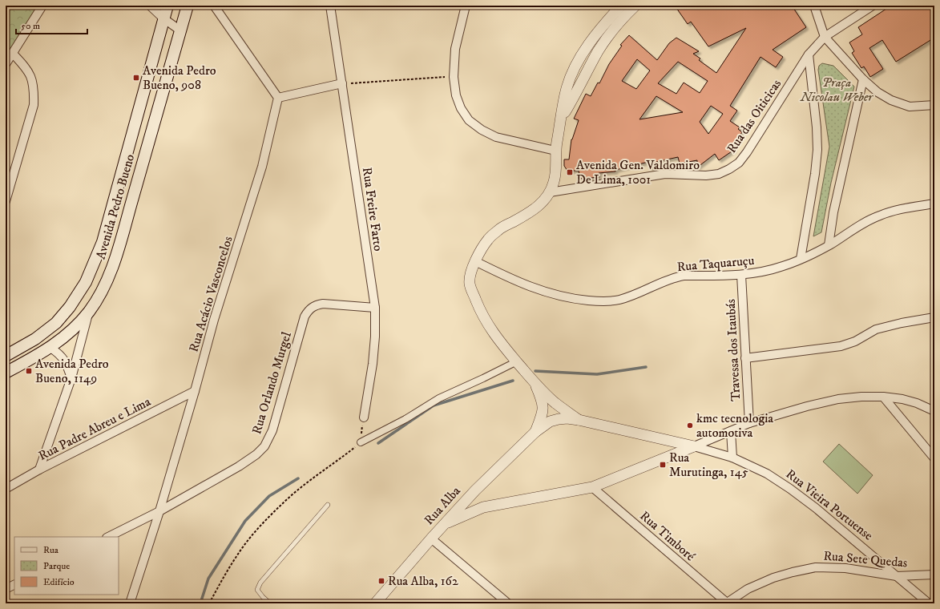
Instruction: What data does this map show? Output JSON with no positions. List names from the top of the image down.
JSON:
{
  "streets": {
    "main road": ["Avenida Pedro Bueno"],
    "street": [
      "Rua das Oiticicas",
      "Rua Freire Farto",
      "Rua Taquaruçu",
      "Rua Acácio Vasconcelos",
      "Travessa dos Itaubás",
      "Rua Orlando Murgel",
      "Rua Padre Abreu e Lima",
      "Rua Vieira Portuense",
      "Rua Alba",
      "Rua Timboré",
      "Rua Sete Quedas"
    ]
  },
  "crossings": [
    ["Rua Freire Farto", "Rua Orlando Murgel"],
    ["Rua Taquaruçu", "Travessa dos Itaubás"],
    ["Rua Acácio Vasconcelos", "Rua Orlando Murgel"],
    ["Rua Acácio Vasconcelos", "Rua Padre Abreu e Lima"],
    ["Rua Vieira Portuense", "Rua Alba"],
    ["Rua Vieira Portuense", "Rua Sete Quedas"],
    ["Rua Timboré", "Rua Sete Quedas"]
  ],
  "parks": ["Praça Nicolau Weber"],
  "places": {
    "transit": [
      "Avenida Pedro Bueno, 908",
      "Avenida Gen. Valdomiro De Lima, 1001",
      "Avenida Pedro Bueno, 1149",
      "Rua Murutinga, 145",
      "Rua Alba, 162"
    ],
    "other": ["kmc tecnologia automotiva"]
  },
  "legend": ["Rua", "Parque", "Edifício"],
  "scale_bar": "50 m"
}
